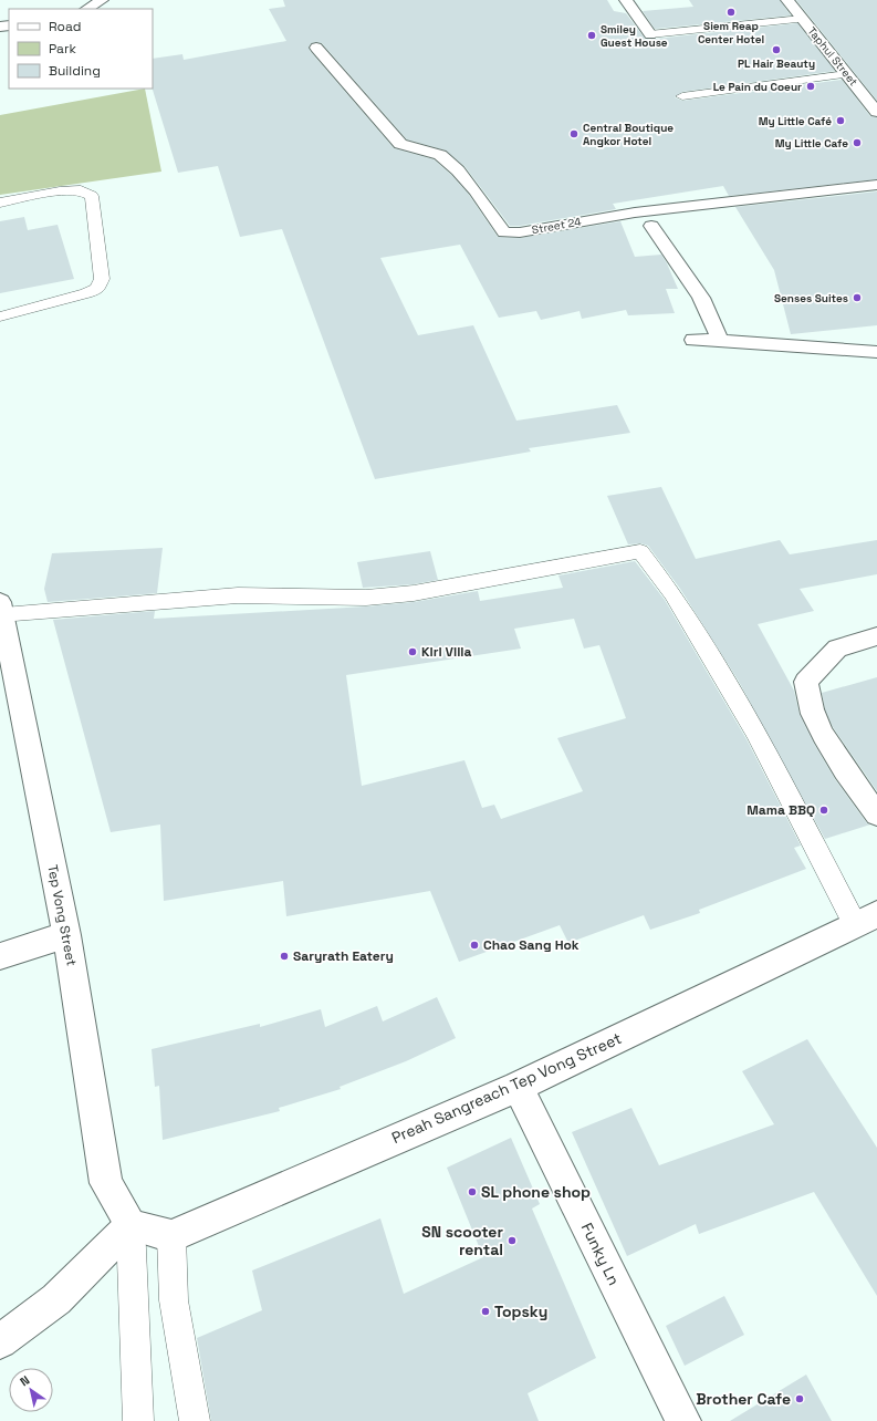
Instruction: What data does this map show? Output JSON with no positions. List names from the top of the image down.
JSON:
{
  "streets": {
    "street": [
      "Taphul Street",
      "Street 24",
      "Tep Vong Street",
      "Preah Sangreach Tep Vong Street",
      "Funky Ln"
    ]
  },
  "crossings": [
    ["Preah Sangreach Tep Vong Street", "Funky Ln"]
  ],
  "places": [
    "Siem Reap Center Hotel",
    "Smiley Guest House",
    "PL Hair Beauty",
    "Le Pain du Coeur",
    "My Little Café",
    "Central Boutique Angkor Hotel",
    "My Little Cafe",
    "Senses Suites",
    "Kiri Villa",
    "Mama BBQ",
    "Chao Sang Hok",
    "Saryrath Eatery",
    "SL phone shop",
    "SN scooter rental",
    "Topsky",
    "Brother Cafe"
  ],
  "legend": ["Road", "Park", "Building"],
  "north": "top left"
}
